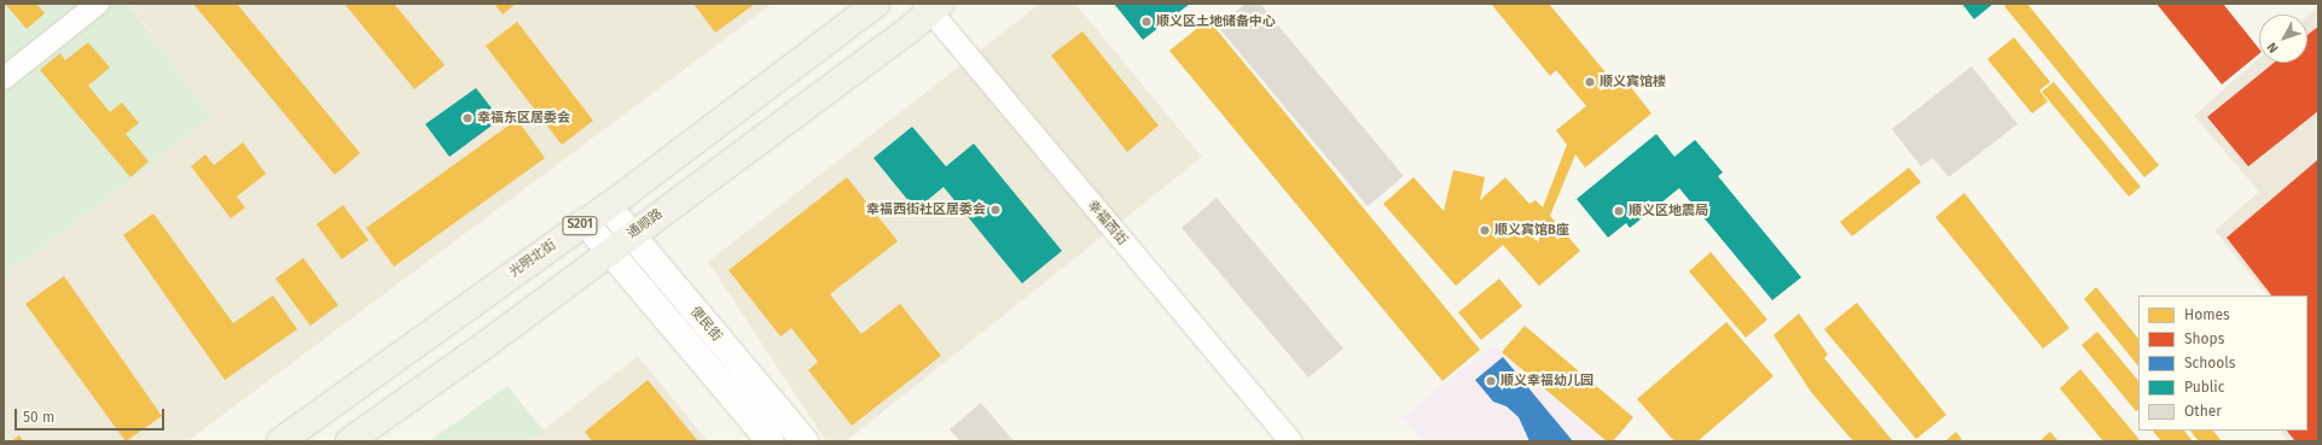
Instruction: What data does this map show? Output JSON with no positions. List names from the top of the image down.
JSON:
{
  "streets": {
    "main road": ["通顺路", "S201", "光明北街"],
    "street": ["幸福西街", "便民街"]
  },
  "crossings": [
    ["幸福西街", "通顺路"],
    ["通顺路", "便民街"],
    ["光明北街", "便民街"]
  ],
  "places": [
    "顺义区土地储备中心",
    "顺义宾馆楼",
    "幸福东区居委会",
    "幸福西街社区居委会",
    "顺义区地震局",
    "顺义宾馆B座",
    "顺义幸福幼儿园"
  ],
  "legend": [
    "Homes",
    "Shops",
    "Schools",
    "Public",
    "Other"
  ],
  "scale_bar": "50 m",
  "north": "bottom left"
}
